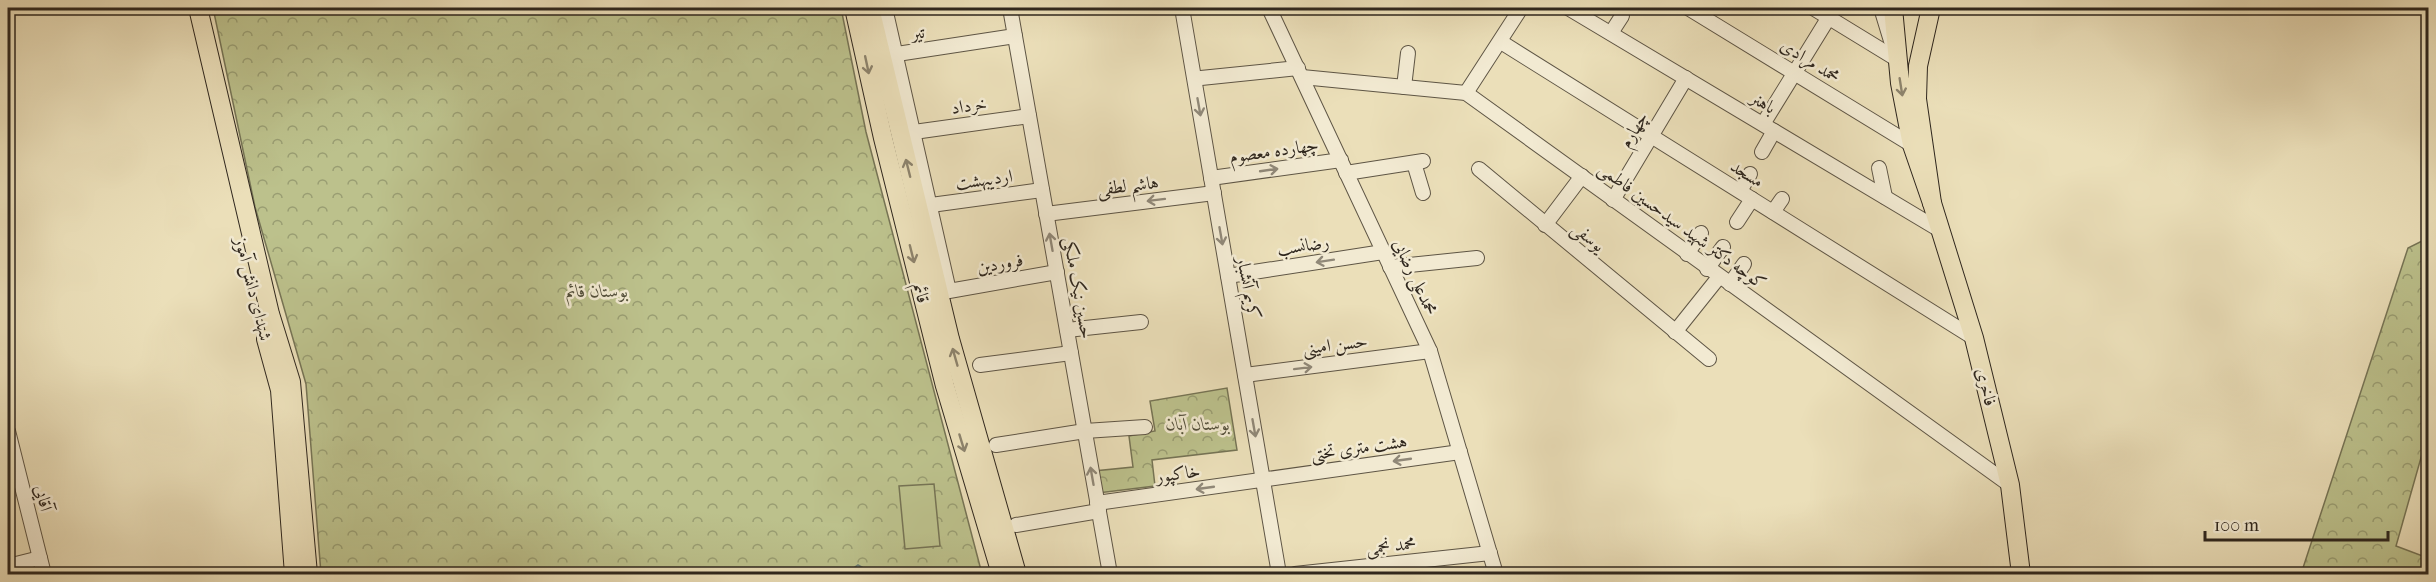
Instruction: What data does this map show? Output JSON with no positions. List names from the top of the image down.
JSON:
{
  "streets": {
    "main road": ["شهدای دانش آموز", "قائم", "فاخری"],
    "street": [
      "تیر",
      "محمد مرادی",
      "باهنر",
      "خرداد",
      "چهارم",
      "چهارده معصوم",
      "مسجد",
      "اردیبهشت",
      "هاشم لطفی",
      "کوچه دکتر شهید سیدحسین فاطمی",
      "یوسفی",
      "رضانسب",
      "فروردین",
      "محمدعلی رضایی",
      "حسین نیک ملکی",
      "کریم آتشبار",
      "حسن امینی",
      "هشت متری تختی",
      "خاکپور",
      "آقایی",
      "محمد نجمی"
    ]
  },
  "crossings": [
    ["تیر", "حسین نیک ملکی"],
    ["محمد مرادی", "فاخری"],
    ["باهنر", "چهارم"],
    ["باهنر", "فاخری"],
    ["خرداد", "حسین نیک ملکی"],
    ["چهارم", "مسجد"],
    ["چهارم", "کوچه دکتر شهید سیدحسین فاطمی"],
    ["چهارده معصوم", "محمدعلی رضایی"],
    ["چهارده معصوم", "کریم آتشبار"],
    ["مسجد", "فاخری"],
    ["اردیبهشت", "فروردین"],
    ["اردیبهشت", "حسین نیک ملکی"],
    ["هاشم لطفی", "حسین نیک ملکی"],
    ["هاشم لطفی", "کریم آتشبار"],
    ["کوچه دکتر شهید سیدحسین فاطمی", "فاخری"],
    ["رضانسب", "محمدعلی رضایی"],
    ["رضانسب", "کریم آتشبار"],
    ["فروردین", "حسین نیک ملکی"],
    ["محمدعلی رضایی", "حسن امینی"],
    ["محمدعلی رضایی", "هشت متری تختی"],
    ["محمدعلی رضایی", "محمد نجمی"],
    ["حسین نیک ملکی", "خاکپور"],
    ["کریم آتشبار", "حسن امینی"],
    ["کریم آتشبار", "هشت متری تختی"],
    ["کریم آتشبار", "خاکپور"],
    ["هشت متری تختی", "خاکپور"]
  ],
  "one_way": [
    "رضانسب",
    "کریم آتشبار",
    "حسن امینی",
    "هشت متری تختی"
  ],
  "parks": ["بوستان قائم", "بوستان آبان"],
  "scale_bar": "100 m"
}
